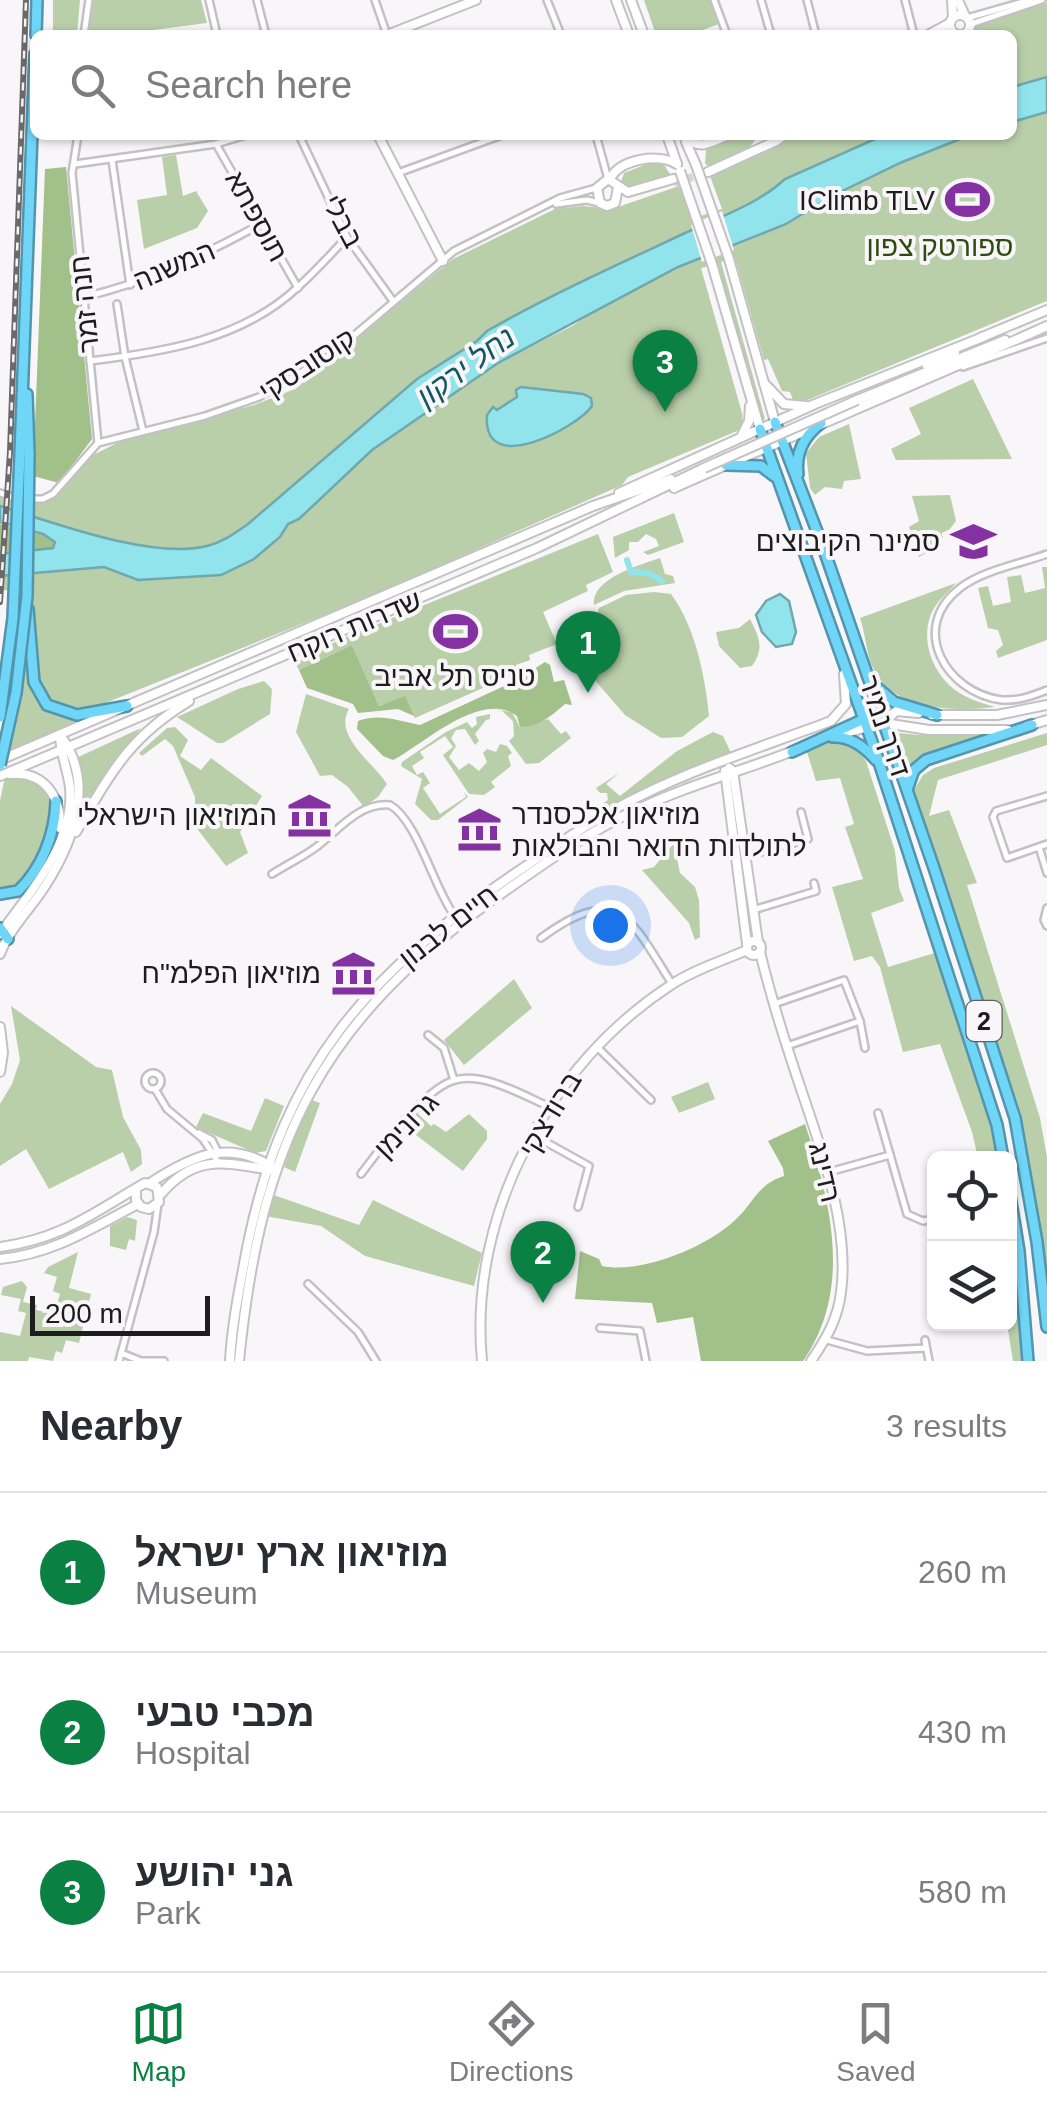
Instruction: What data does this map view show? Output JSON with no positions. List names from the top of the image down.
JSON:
{
  "streets": {
    "highway": ["דרך נמיר", "2"],
    "main road": [
      "שדרות רוקח",
      "חיים לבנון",
      "ברודצקי",
      "רדינג"
    ],
    "street": [
      "תוספתא",
      "בבלי",
      "המשנה",
      "חנה זמר",
      "קוסובסקי",
      "גרונימן"
    ]
  },
  "crossings": [
    ["תוספתא", "המשנה"],
    ["בבלי", "קוסובסקי"],
    ["המשנה", "חנה זמר"],
    ["חנה זמר", "קוסובסקי"],
    ["דרך נמיר", "חיים לבנון"],
    ["חיים לבנון", "רדינג"],
    ["ברודצקי", "גרונימן"],
    ["ברודצקי", "רדינג"]
  ],
  "water": ["נחל ירקון"],
  "parks": ["ספורטק צפון"],
  "places": {
    "sports": ["IClimb TLV", "טניס תל אביב"],
    "school or university": ["סמינר הקיבוצים"],
    "museum": ["המוזיאון הישראלי", "מוזיאון אלכסנדר לתולדות הדואר והבולאות", "מוזיאון הפלמ\"ח"]
  },
  "scale_bar": "200 m",
  "page": {
    "search": "Search here",
    "pins": ["3", "1", "2"],
    "scale": "200 m",
    "heading": ["Nearby", "3 results"],
    "list": [
      {
        "mark": "1",
        "name": "מוזיאון ארץ ישראל",
        "note": "Museum",
        "value": "260 m"
      },
      {
        "mark": "2",
        "name": "מכבי טבעי",
        "note": "Hospital",
        "value": "430 m"
      },
      {
        "mark": "3",
        "name": "גני יהושע",
        "note": "Park",
        "value": "580 m"
      }
    ],
    "nav": ["Map", "Directions", "Saved"]
  }
}
